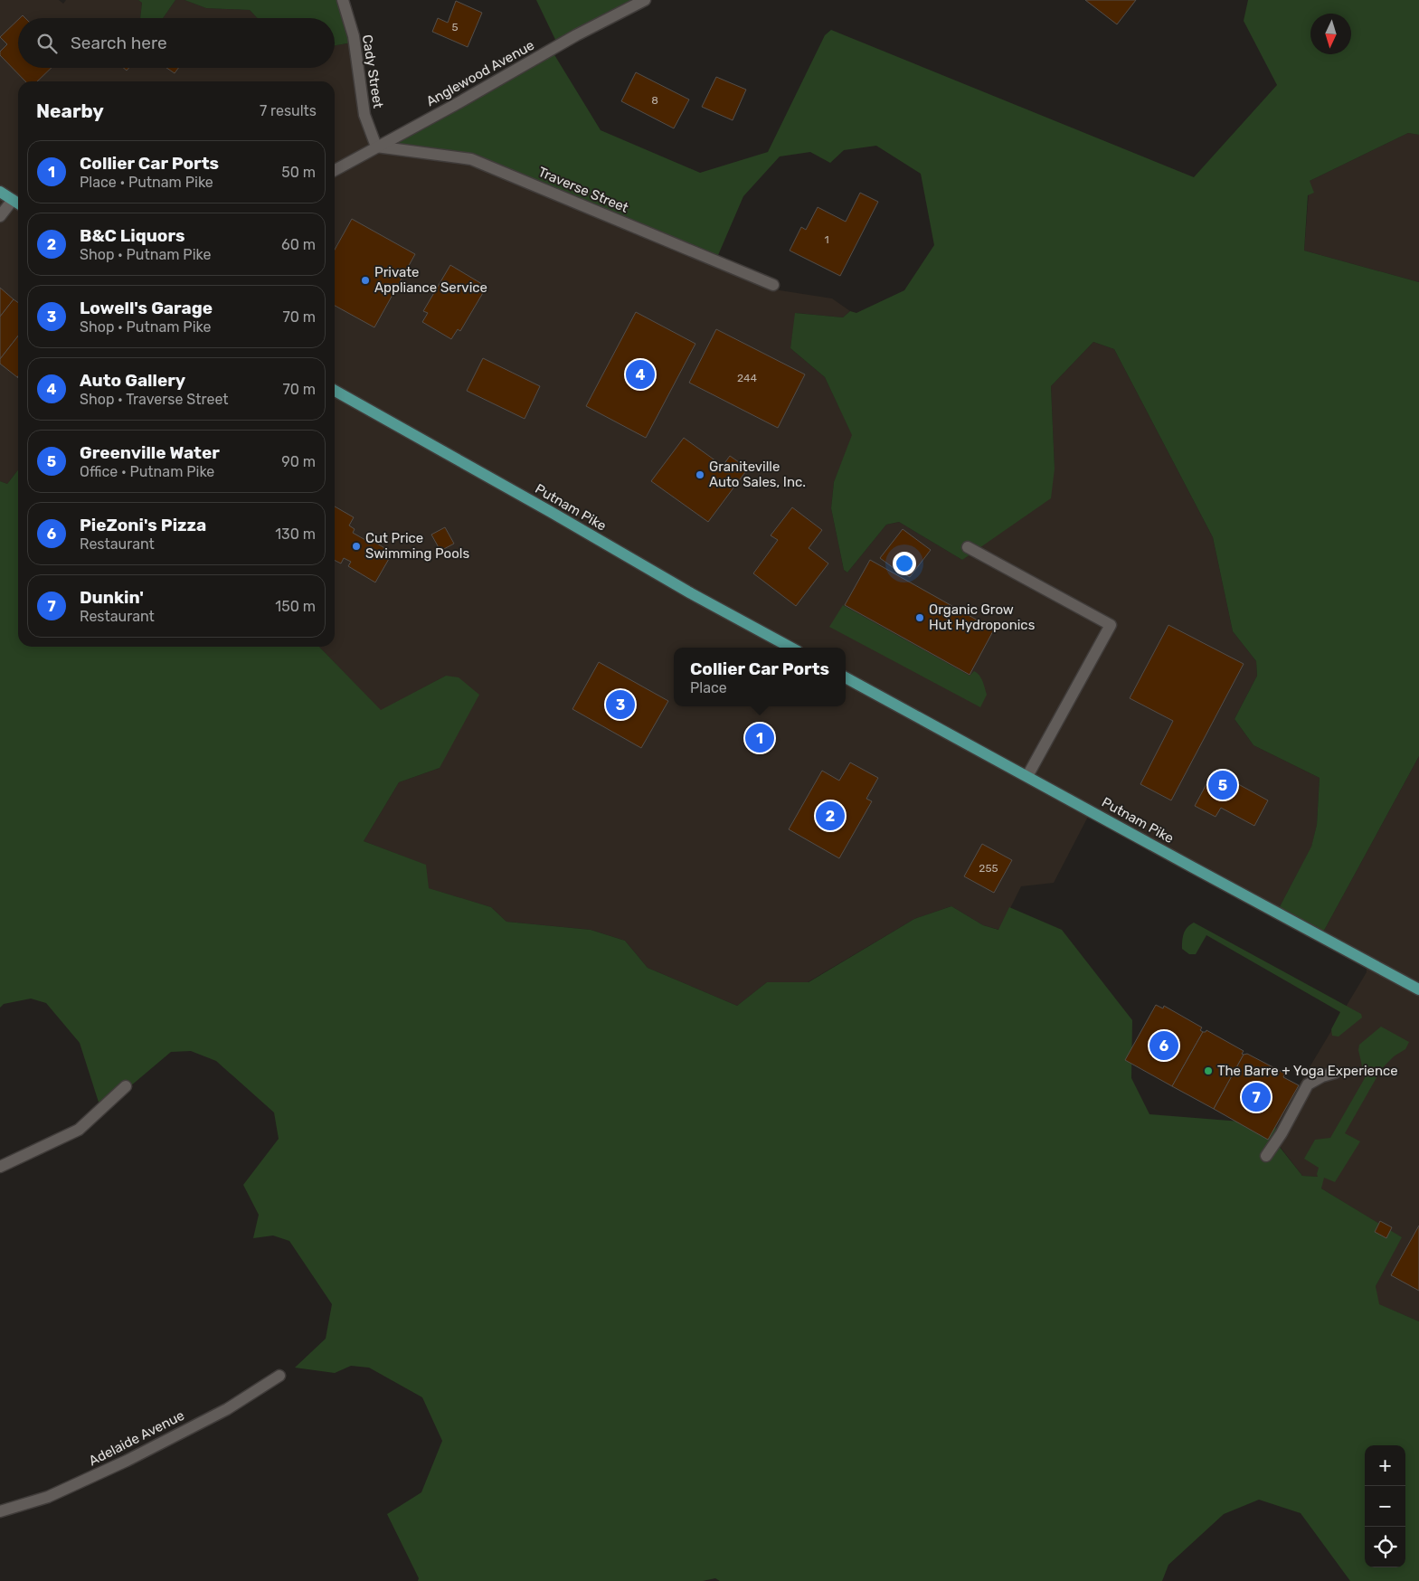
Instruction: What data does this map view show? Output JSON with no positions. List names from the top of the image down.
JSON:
{
  "streets": {
    "main road": ["Putnam Pike"],
    "street": [
      "Cady Street",
      "Anglewood Avenue",
      "Traverse Street",
      "Adelaide Avenue"
    ]
  },
  "crossings": [
    ["Cady Street", "Anglewood Avenue"],
    ["Cady Street", "Traverse Street"],
    ["Anglewood Avenue", "Traverse Street"]
  ],
  "places": [
    "Private Appliance Service",
    "Graniteville Auto Sales, Inc.",
    "Cut Price Swimming Pools",
    "Organic Grow Hut Hydroponics",
    "The Barre + Yoga Experience"
  ],
  "house_numbers": [
    "5",
    "8",
    "1",
    "244",
    "255"
  ],
  "north": "bottom",
  "page": {
    "search": "Search here",
    "heading": ["Nearby", "7 results"],
    "list": [
      {
        "mark": "1",
        "name": "Collier Car Ports",
        "note": "Place · Putnam Pike",
        "value": "50 m"
      },
      {
        "mark": "2",
        "name": "B&C Liquors",
        "note": "Shop · Putnam Pike",
        "value": "60 m"
      },
      {
        "mark": "3",
        "name": "Lowell's Garage",
        "note": "Shop · Putnam Pike",
        "value": "70 m"
      },
      {
        "mark": "4",
        "name": "Auto Gallery",
        "note": "Shop · Traverse Street",
        "value": "70 m"
      },
      {
        "mark": "5",
        "name": "Greenville Water",
        "note": "Office · Putnam Pike",
        "value": "90 m"
      },
      {
        "mark": "6",
        "name": "PieZoni's Pizza",
        "note": "Restaurant",
        "value": "130 m"
      },
      {
        "mark": "7",
        "name": "Dunkin'",
        "note": "Restaurant",
        "value": "150 m"
      }
    ],
    "pins": [
      "4",
      "3",
      "1",
      "5",
      "2",
      "6",
      "7"
    ],
    "popup": ["Collier Car Ports", "Place"],
    "map_buttons": ["+", "−"]
  }
}
